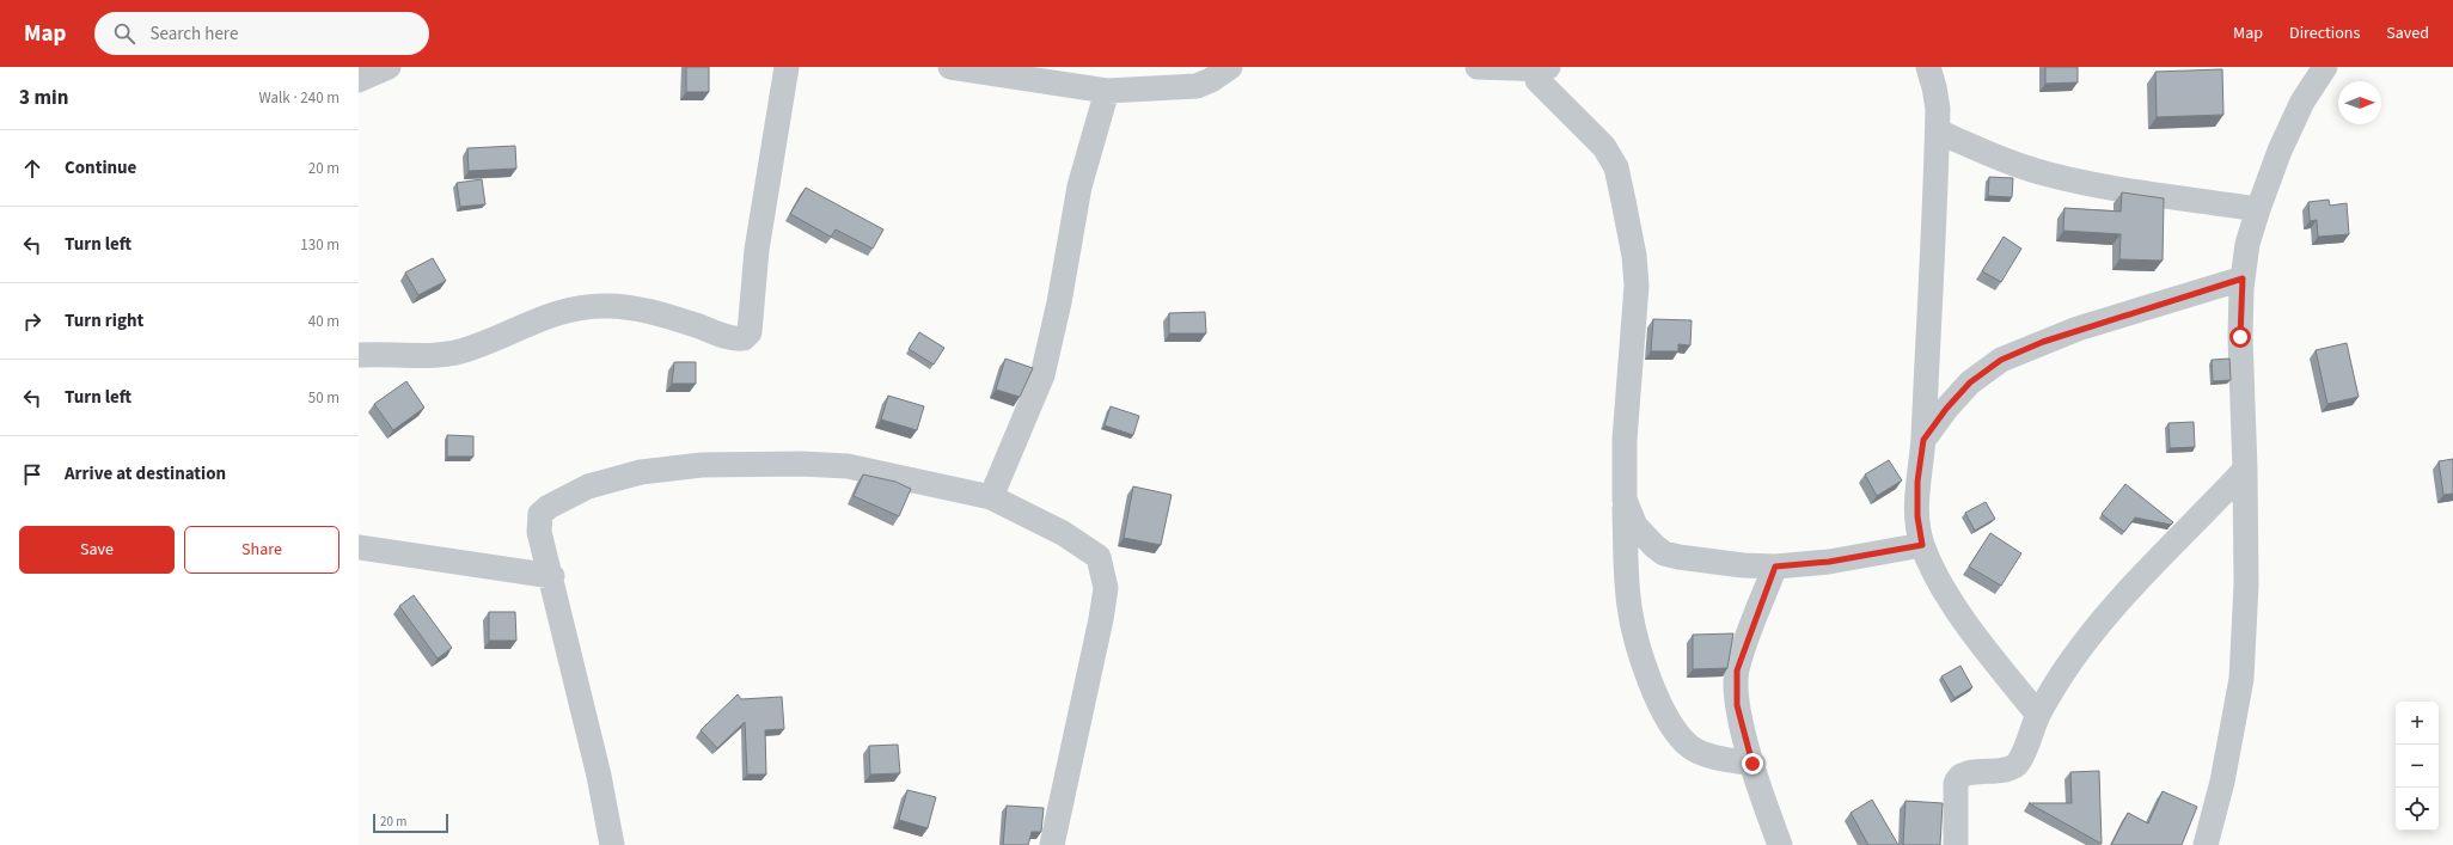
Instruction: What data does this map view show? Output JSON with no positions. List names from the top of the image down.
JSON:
{
  "scale_bar": "20 m",
  "north": "right",
  "page": {
    "header": "Map",
    "search": "Search here",
    "nav": ["Map", "Directions", "Saved"],
    "heading": ["3 min", "Walk · 240 m"],
    "list": [
      ["Continue", "20 m"],
      ["Turn left", "130 m"],
      ["Turn right", "40 m"],
      ["Turn left", "50 m"],
      "Arrive at destination"
    ],
    "buttons": ["Save", "Share"],
    "map_buttons": ["+", "−"],
    "scale": "20 m"
  }
}
